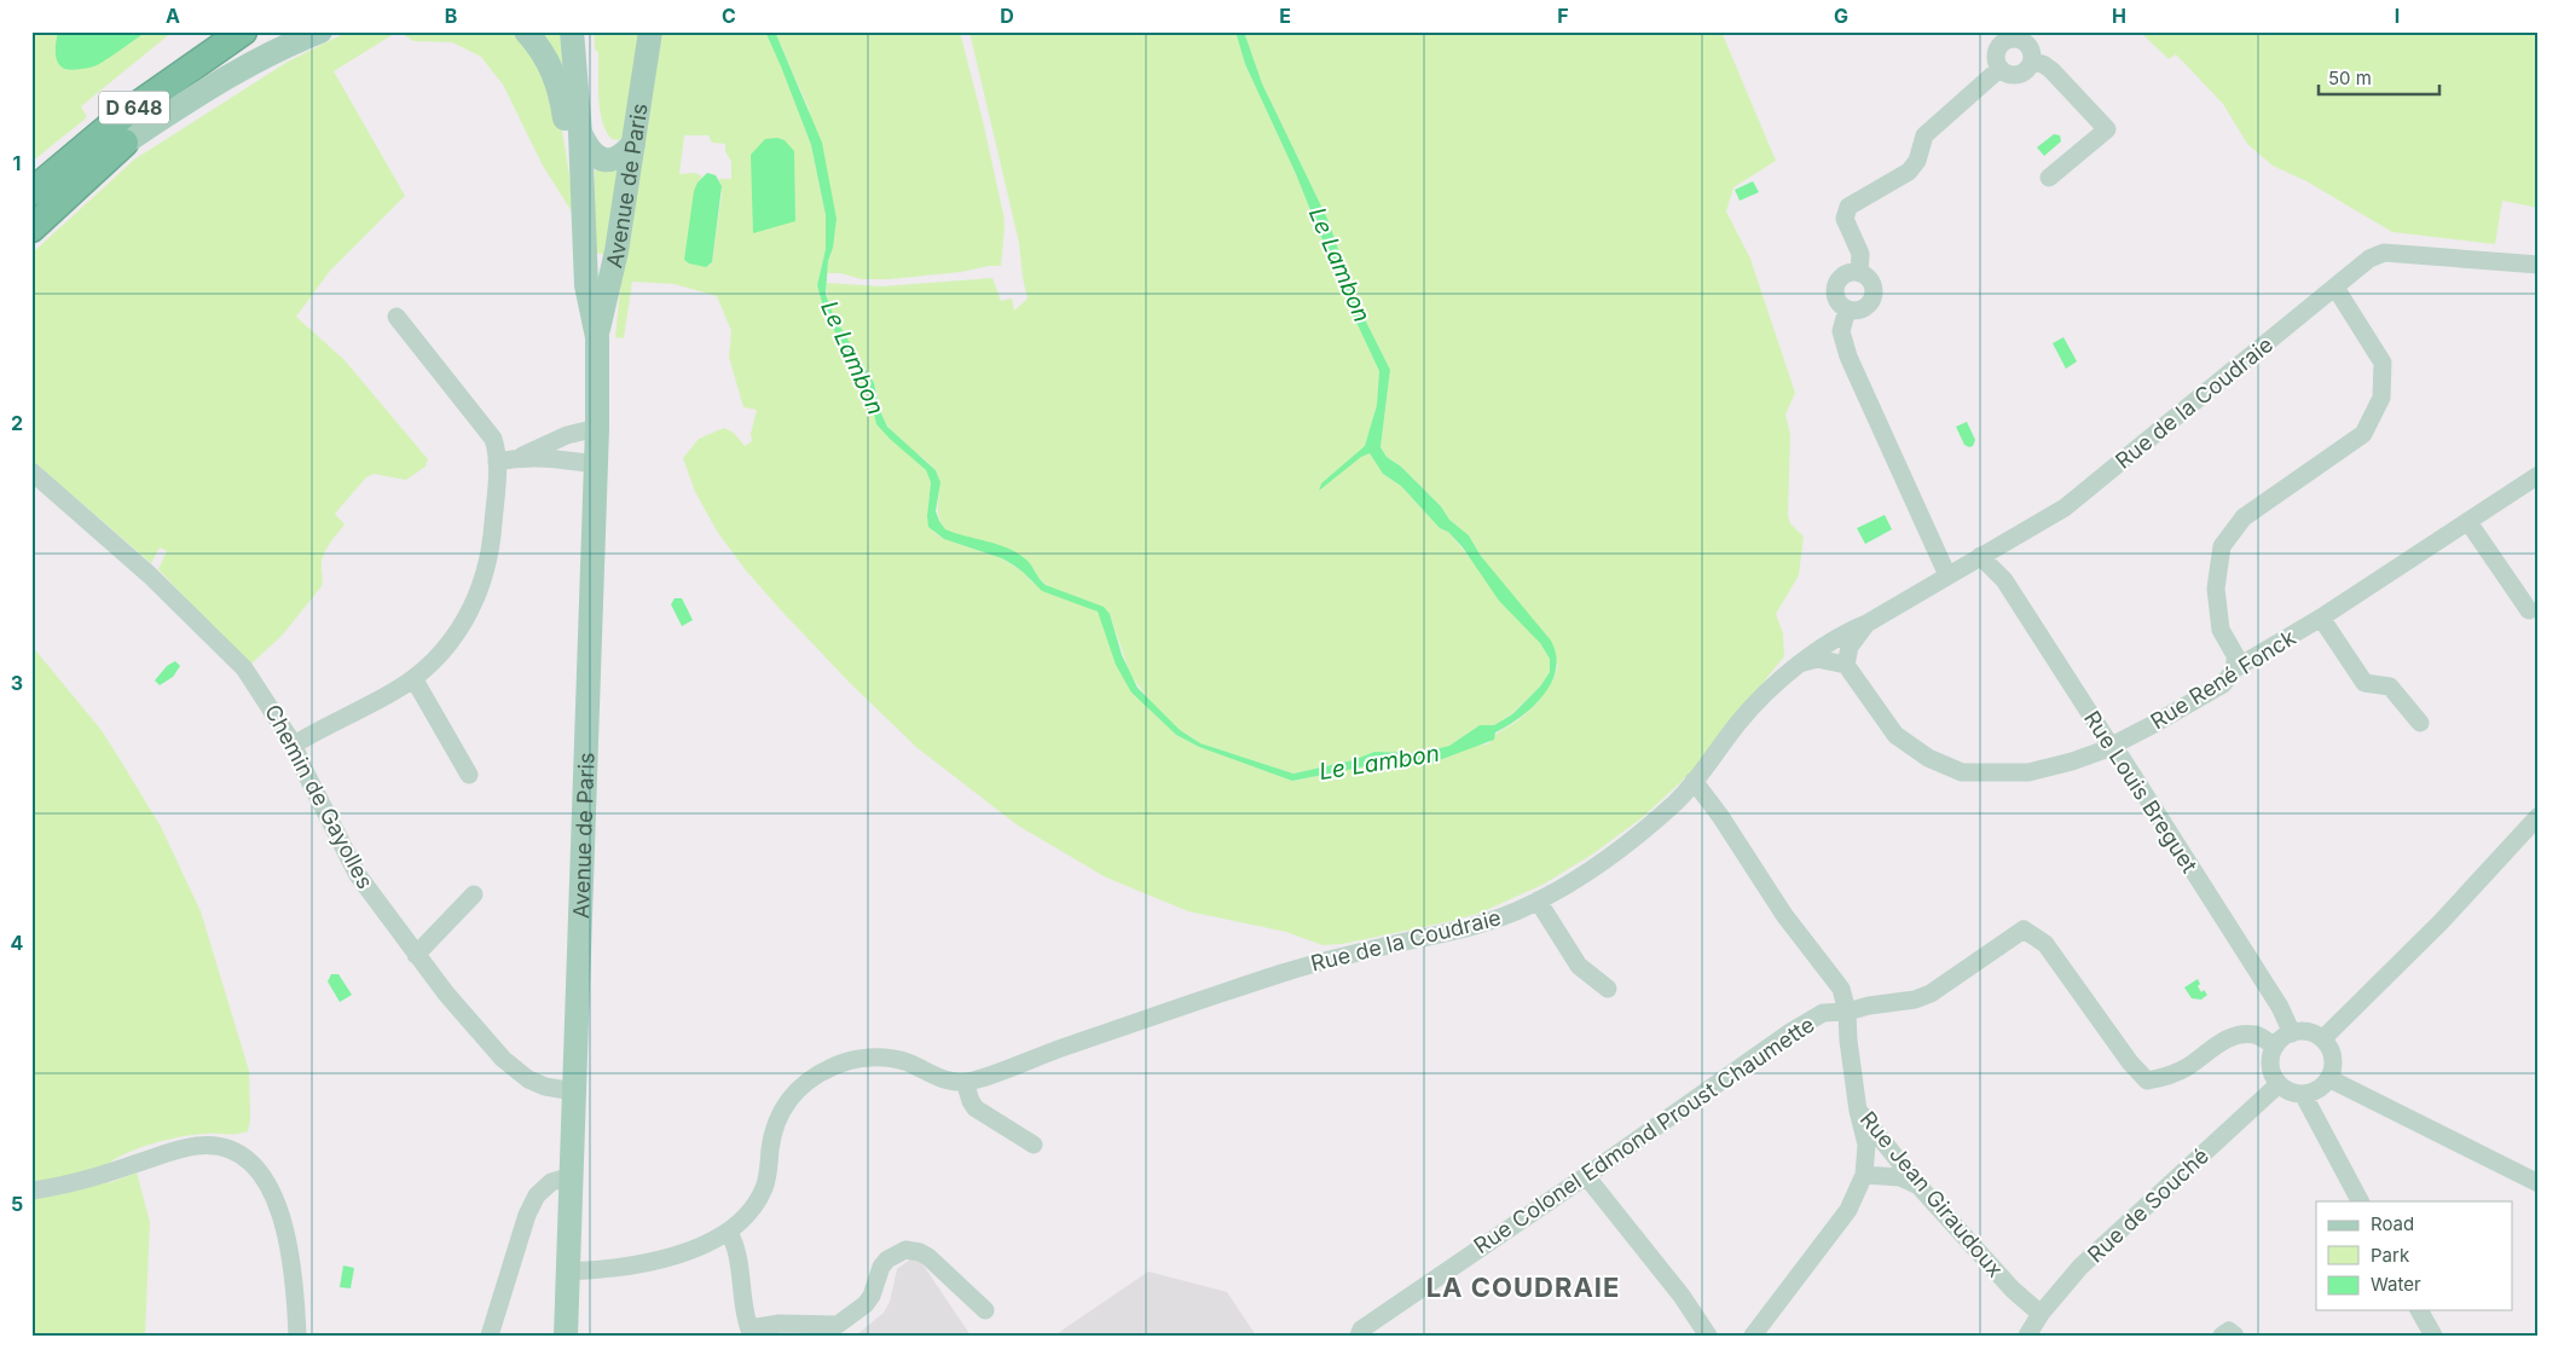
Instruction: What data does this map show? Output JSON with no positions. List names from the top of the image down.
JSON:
{
  "streets": {
    "highway": ["D 648"],
    "main road": ["Avenue de Paris"],
    "street": [
      "Rue de la Coudraie",
      "Rue René Fonck",
      "Rue Louis Breguet",
      "Chemin de Gayolles",
      "Rue Colonel Edmond Proust Chaumette",
      "Rue Jean Giraudoux",
      "Rue de Souché"
    ]
  },
  "crossings": [
    ["Avenue de Paris", "Rue de la Coudraie"],
    ["Avenue de Paris", "Chemin de Gayolles"],
    ["Rue de la Coudraie", "Rue René Fonck"],
    ["Rue de la Coudraie", "Rue Louis Breguet"],
    ["Rue de la Coudraie", "Rue Jean Giraudoux"],
    ["Rue René Fonck", "Rue Louis Breguet"],
    ["Rue Louis Breguet", "Rue Colonel Edmond Proust Chaumette"],
    ["Rue Louis Breguet", "Rue de Souché"],
    ["Rue Colonel Edmond Proust Chaumette", "Rue Jean Giraudoux"],
    ["Rue Colonel Edmond Proust Chaumette", "Rue de Souché"],
    ["Rue Jean Giraudoux", "Rue de Souché"]
  ],
  "districts": ["LA COUDRAIE"],
  "water": ["Le Lambon"],
  "legend": ["Road", "Park", "Water"],
  "scale_bar": "50 m",
  "grid": {
    "columns": [
      "A",
      "B",
      "C",
      "D",
      "E",
      "F",
      "G",
      "H",
      "I"
    ],
    "rows": [
      "1",
      "2",
      "3",
      "4",
      "5"
    ]
  }
}
